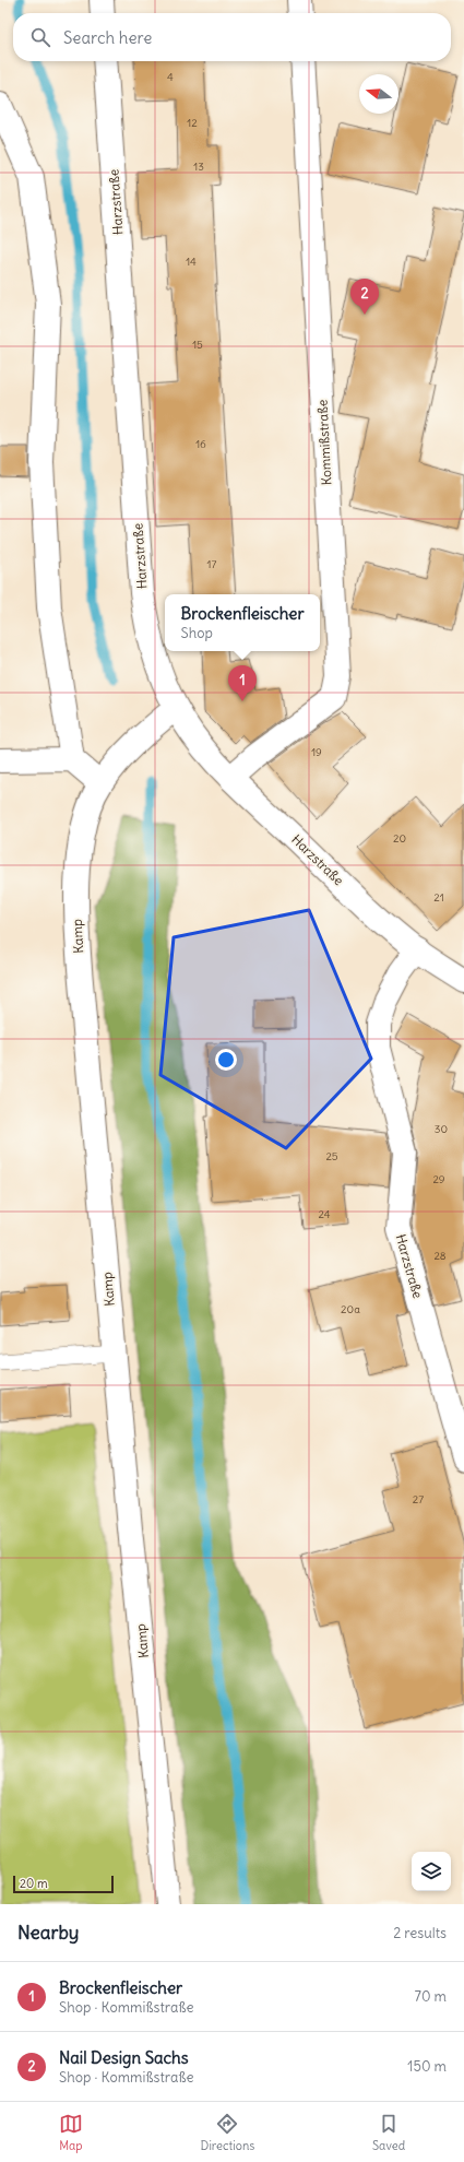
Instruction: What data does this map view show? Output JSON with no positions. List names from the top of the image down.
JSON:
{
  "streets": {
    "street": ["Harzstraße", "Kommißstraße", "Kamp"]
  },
  "crossings": [
    ["Harzstraße", "Kommißstraße"],
    ["Harzstraße", "Kamp"]
  ],
  "house_numbers": [
    "4",
    "12",
    "13",
    "14",
    "15",
    "16",
    "17",
    "19",
    "20",
    "21",
    "30",
    "25",
    "29",
    "24",
    "28",
    "20a",
    "27"
  ],
  "scale_bar": "20 m",
  "north": "left",
  "page": {
    "search": "Search here",
    "pins": ["2", "1"],
    "popup": ["Brockenfleischer", "Shop"],
    "scale": "20 m",
    "heading": ["Nearby", "2 results"],
    "list": [
      {
        "mark": "1",
        "name": "Brockenfleischer",
        "note": "Shop · Kommißstraße",
        "value": "70 m"
      },
      {
        "mark": "2",
        "name": "Nail Design Sachs",
        "note": "Shop · Kommißstraße",
        "value": "150 m"
      }
    ],
    "nav": ["Map", "Directions", "Saved"]
  }
}
